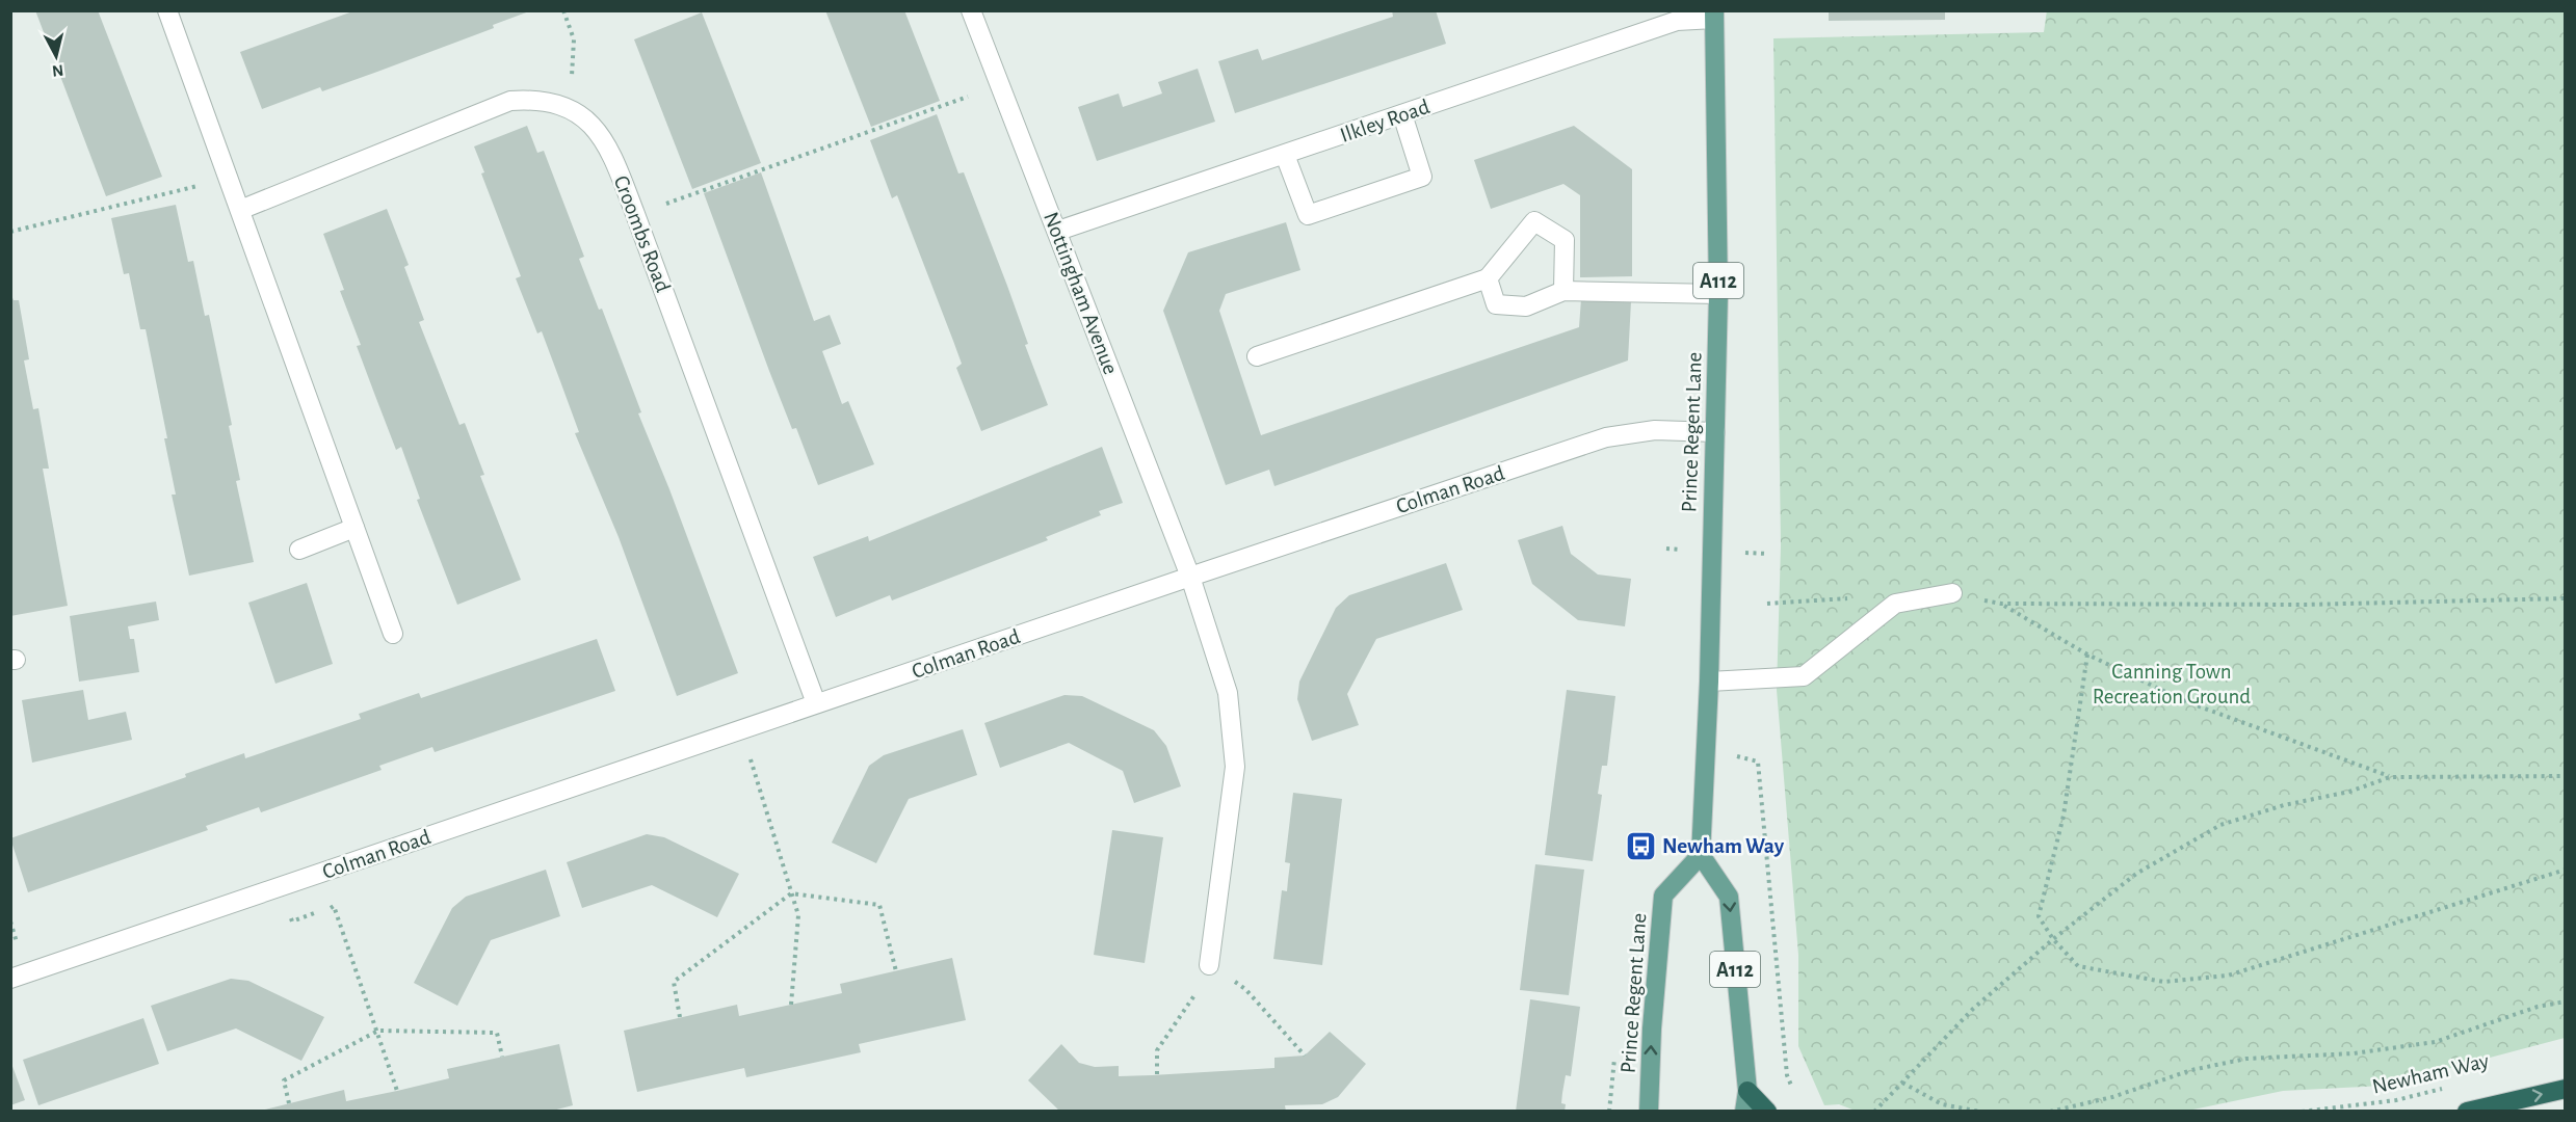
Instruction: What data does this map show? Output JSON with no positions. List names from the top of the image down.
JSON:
{
  "streets": {
    "main road": ["A112", "Prince Regent Lane"],
    "street": [
      "Ilkley Road",
      "Croombs Road",
      "Nottingham Avenue",
      "Colman Road"
    ],
    "path": ["Newham Way"]
  },
  "crossings": [
    ["Ilkley Road", "Nottingham Avenue"],
    ["Ilkley Road", "Prince Regent Lane"],
    ["Croombs Road", "Colman Road"],
    ["A112", "Prince Regent Lane"],
    ["Nottingham Avenue", "Colman Road"],
    ["Prince Regent Lane", "Colman Road"]
  ],
  "parks": ["Canning Town Recreation Ground"],
  "places": {
    "bus stop": ["Newham Way"]
  },
  "north": "bottom"
}
